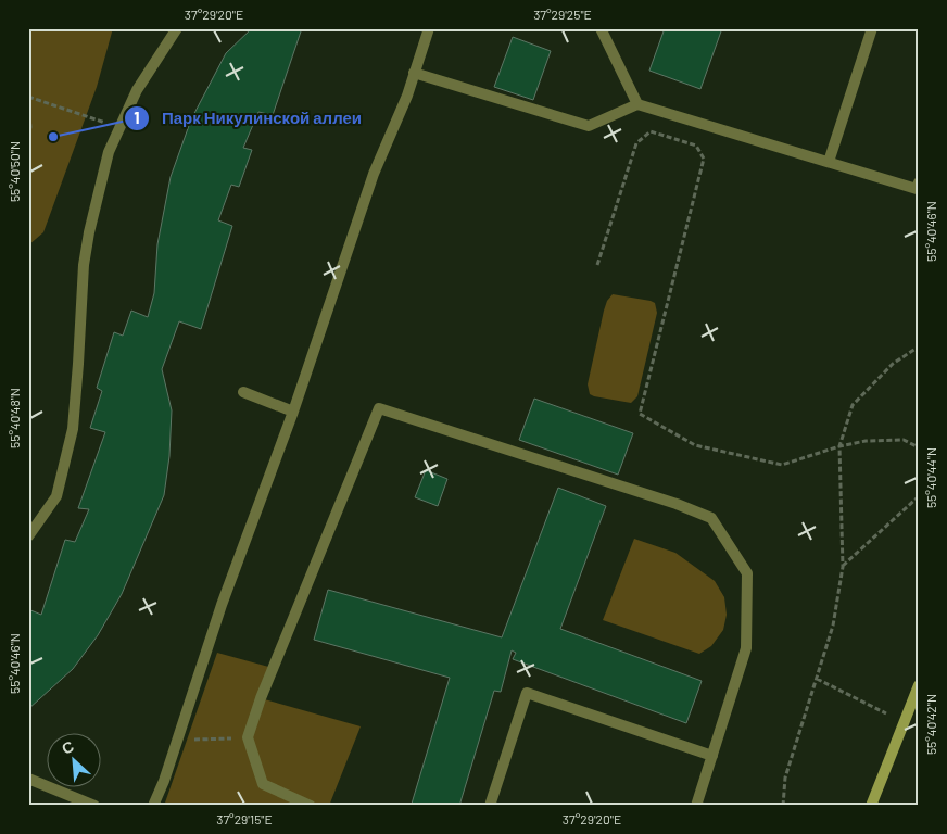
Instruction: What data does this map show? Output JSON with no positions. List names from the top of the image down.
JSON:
{
  "places": ["Парк Никулинской аллеи"],
  "north": "top left",
  "coordinates": [
    "37°29'20\"E",
    "37°29'25\"E",
    "55°40'50\"N",
    "55°40'46\"N",
    "55°40'48\"N",
    "55°40'44\"N",
    "55°40'42\"N",
    "37°29'15\"E"
  ]
}
